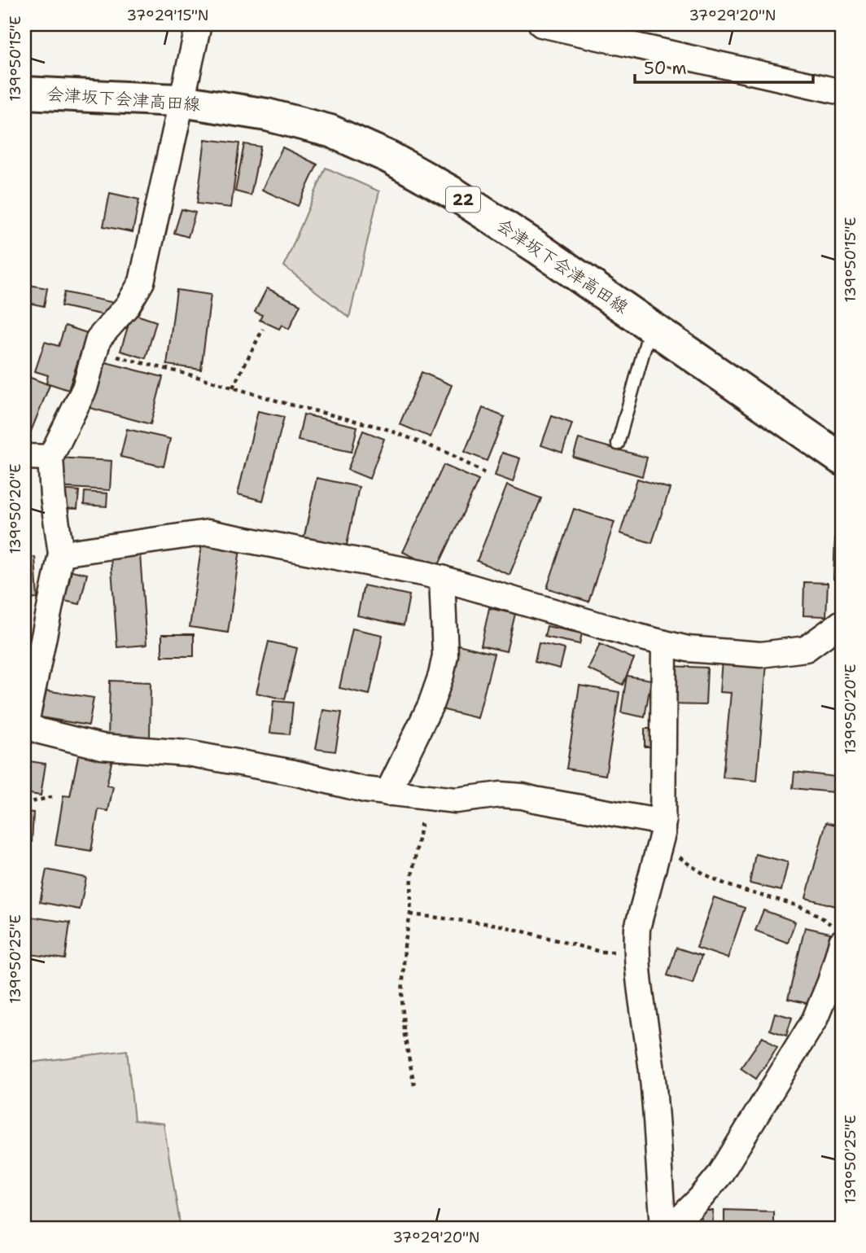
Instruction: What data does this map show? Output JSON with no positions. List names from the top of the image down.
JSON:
{
  "streets": {
    "main road": ["会津坂下会津高田線", "22"]
  },
  "scale_bar": "50 m",
  "coordinates": [
    "37°29'15\"N",
    "37°29'20\"N",
    "139°50'15\"E",
    "139°50'20\"E",
    "139°50'25\"E"
  ]
}
